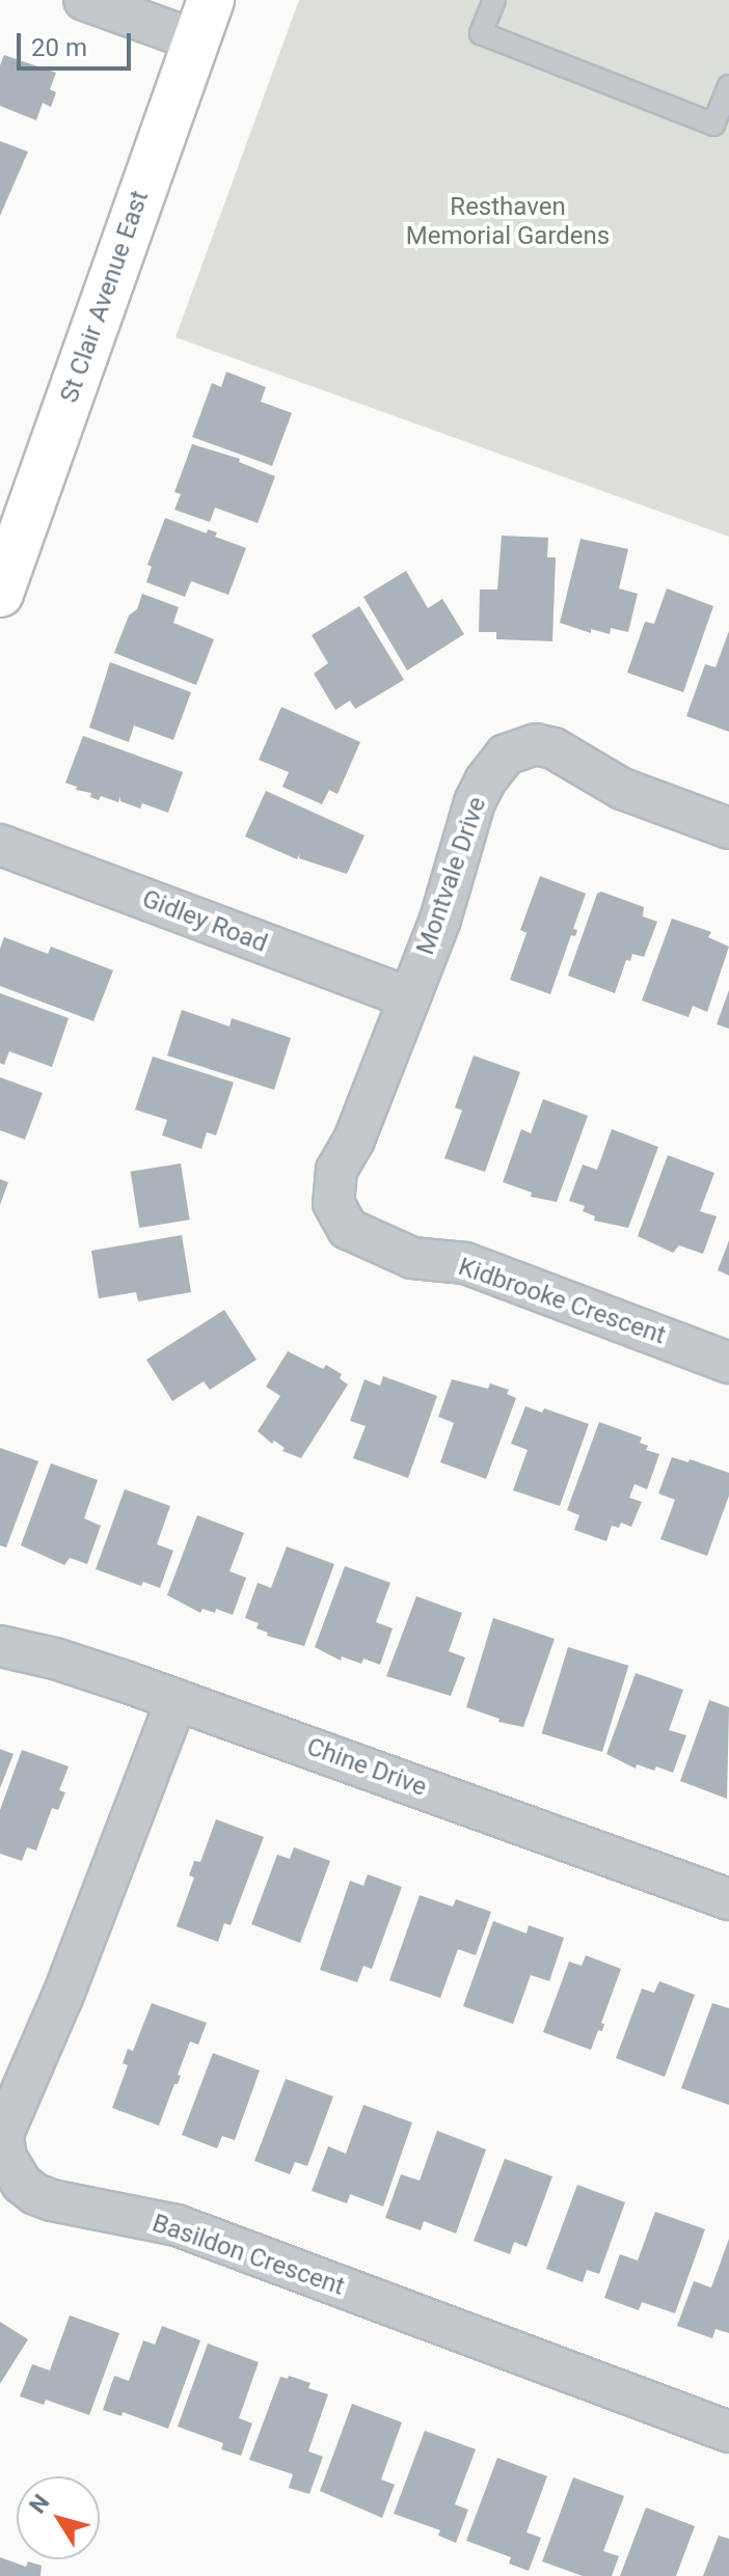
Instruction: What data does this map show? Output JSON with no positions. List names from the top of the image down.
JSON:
{
  "streets": {
    "main road": ["St Clair Avenue East"],
    "street": [
      "Montvale Drive",
      "Gidley Road",
      "Kidbrooke Crescent",
      "Chine Drive",
      "Basildon Crescent"
    ]
  },
  "crossings": [
    ["Montvale Drive", "Gidley Road"],
    ["Montvale Drive", "Kidbrooke Crescent"],
    ["Gidley Road", "Kidbrooke Crescent"],
    ["Chine Drive", "Basildon Crescent"]
  ],
  "parks": ["Resthaven Memorial Gardens"],
  "scale_bar": "20 m",
  "north": "top left"
}
